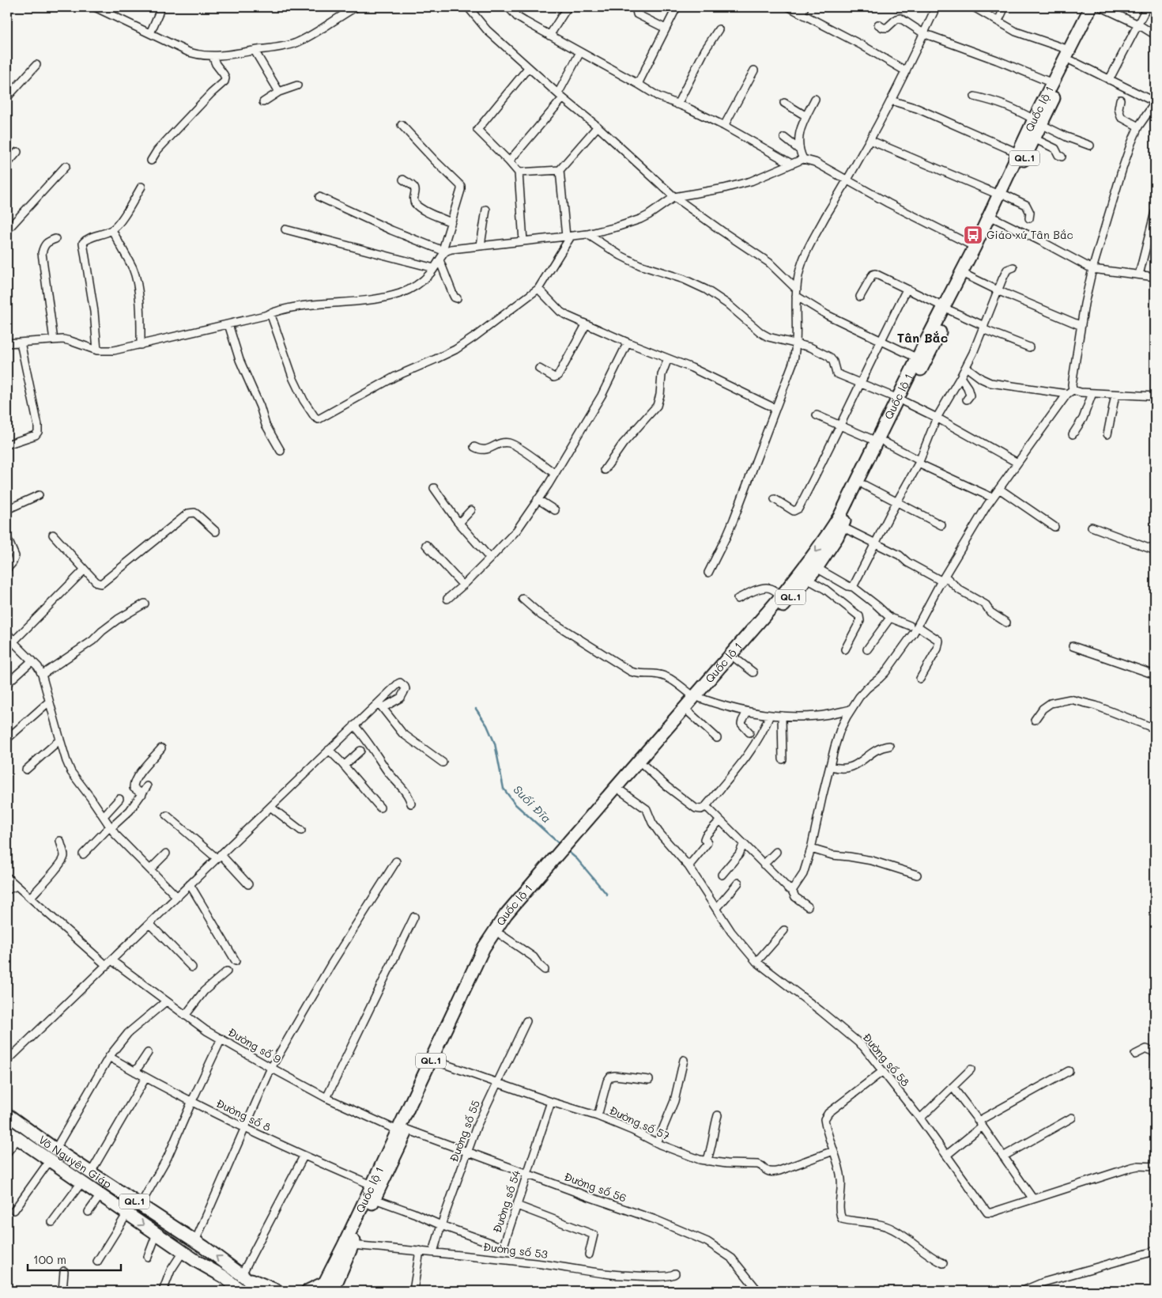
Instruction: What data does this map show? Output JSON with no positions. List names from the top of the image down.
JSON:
{
  "streets": {
    "highway": ["Quốc lộ 1", "QL.1", "Võ Nguyên Giáp"],
    "street": [
      "Đường số 9",
      "Đường số 58",
      "Đường số 8",
      "Đường số 57",
      "Đường số 55",
      "Đường số 56",
      "Đường số 54",
      "Đường số 53"
    ]
  },
  "crossings": [
    ["Quốc lộ 1", "Đường số 9"],
    ["Quốc lộ 1", "Đường số 58"],
    ["Quốc lộ 1", "Đường số 8"],
    ["Quốc lộ 1", "Đường số 57"],
    ["Quốc lộ 1", "Đường số 56"],
    ["Quốc lộ 1", "Đường số 54"],
    ["Quốc lộ 1", "Đường số 53"],
    ["Đường số 9", "Đường số 56"],
    ["Đường số 57", "Đường số 55"],
    ["Đường số 57", "Đường số 54"],
    ["Đường số 55", "Đường số 56"],
    ["Đường số 55", "Đường số 54"],
    ["Đường số 55", "Đường số 53"],
    ["Đường số 56", "Đường số 54"]
  ],
  "districts": ["Tân Bắc"],
  "water": ["Suối Đĩa"],
  "places": {
    "bus stop": ["Giáo xứ Tân Bắc"]
  },
  "scale_bar": "100 m"
}
